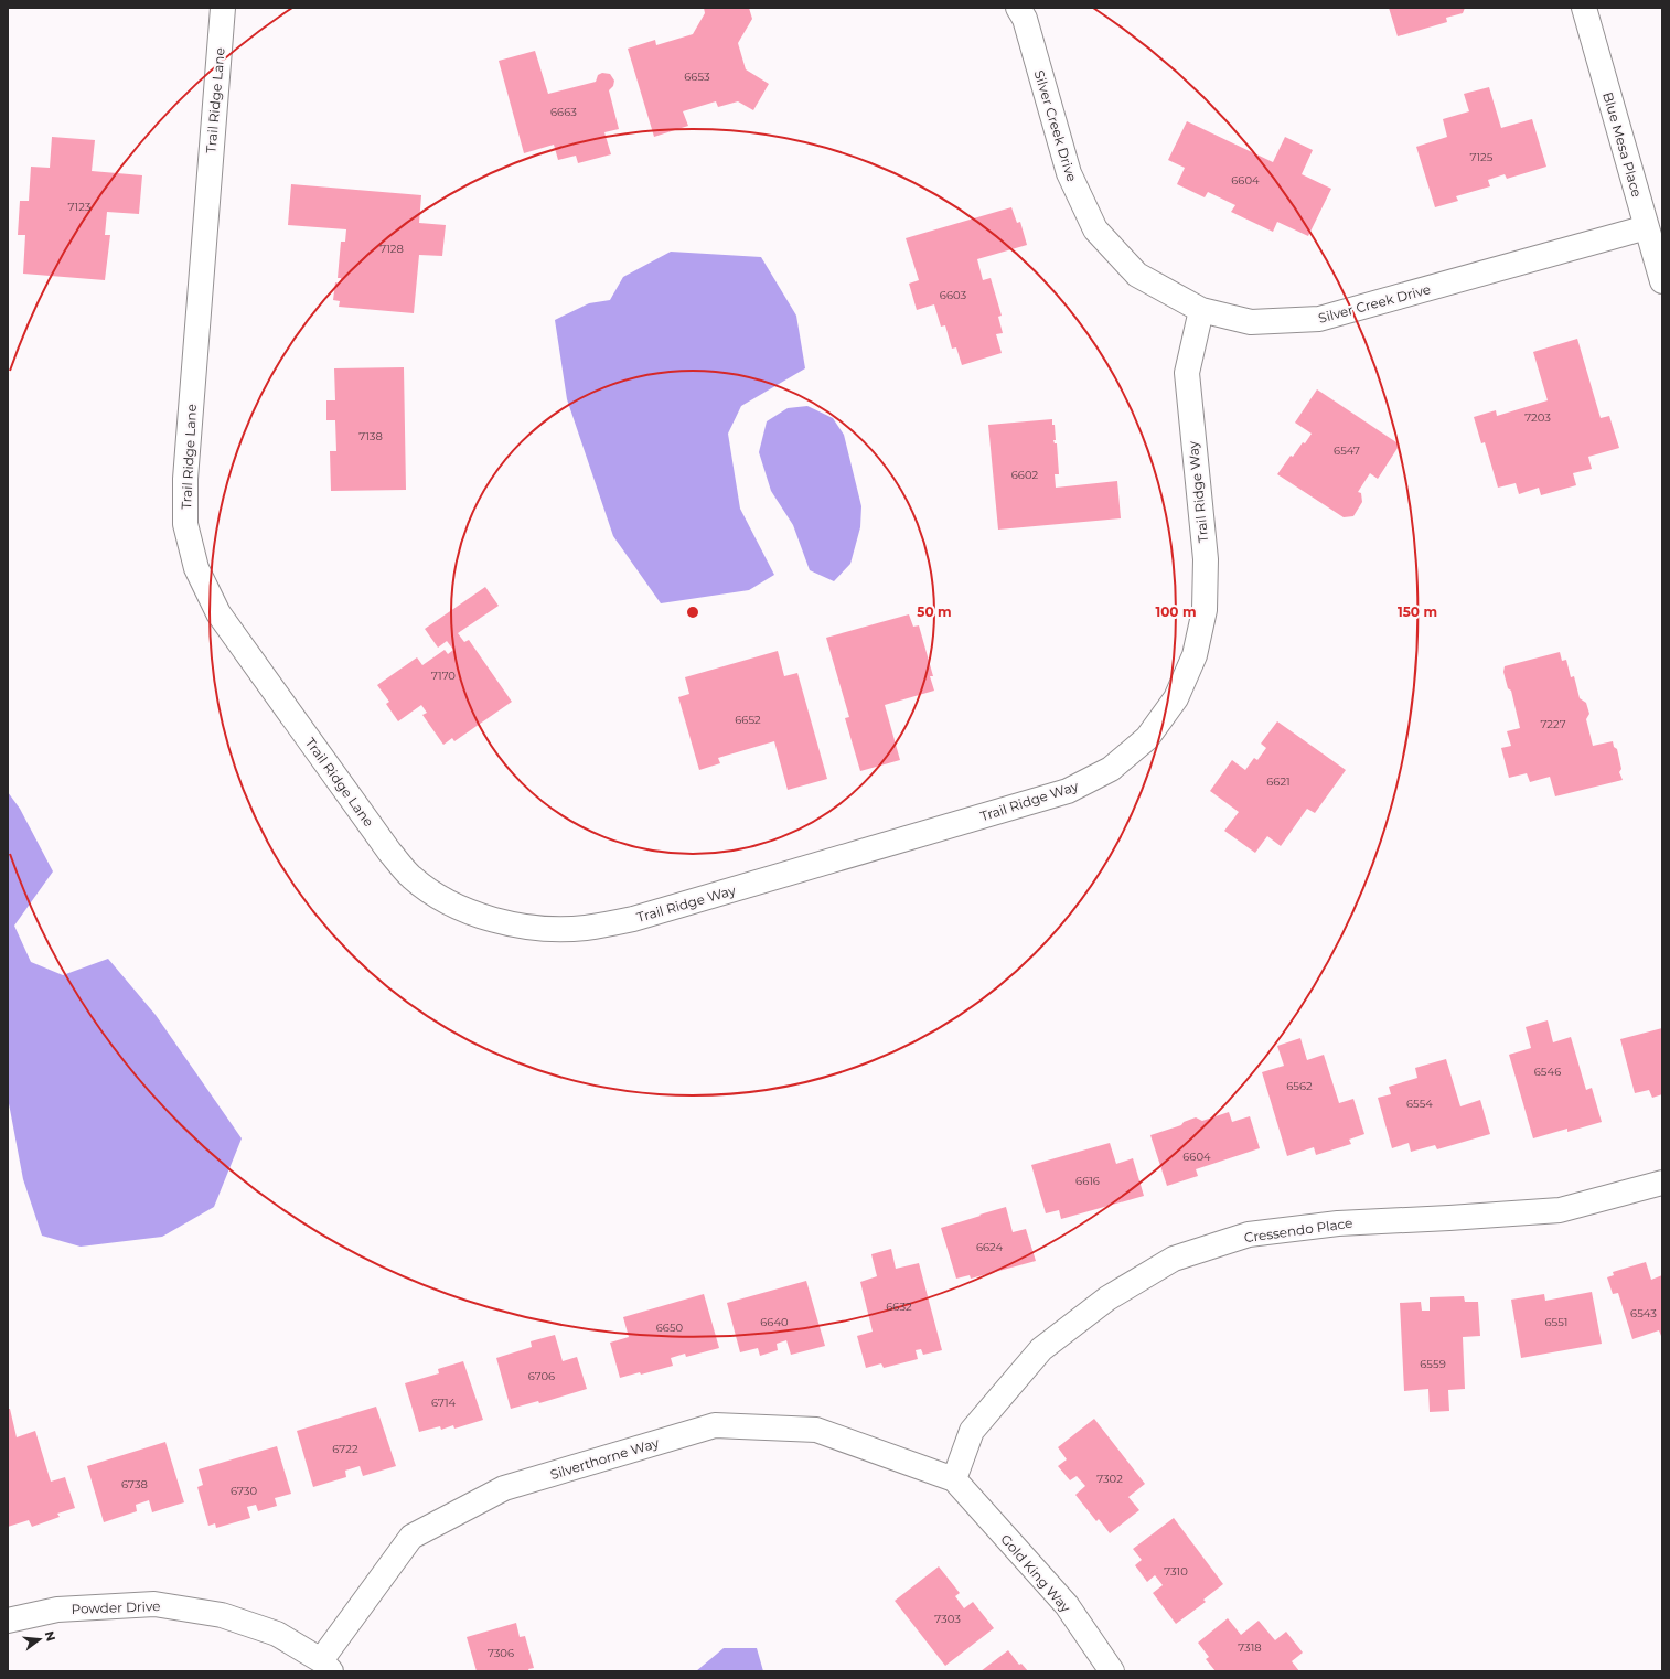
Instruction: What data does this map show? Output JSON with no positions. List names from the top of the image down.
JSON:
{
  "streets": {
    "street": [
      "Trail Ridge Lane",
      "Silver Creek Drive",
      "Blue Mesa Place",
      "Trail Ridge Way",
      "Cressendo Place",
      "Silverthorne Way",
      "Gold King Way",
      "Powder Drive"
    ]
  },
  "crossings": [
    ["Trail Ridge Lane", "Trail Ridge Way"],
    ["Silver Creek Drive", "Blue Mesa Place"],
    ["Silver Creek Drive", "Trail Ridge Way"],
    ["Cressendo Place", "Silverthorne Way"],
    ["Cressendo Place", "Gold King Way"],
    ["Silverthorne Way", "Gold King Way"],
    ["Silverthorne Way", "Powder Drive"]
  ],
  "house_numbers": [
    "6653",
    "6663",
    "7125",
    "6604",
    "7123",
    "7128",
    "6603",
    "7203",
    "7138",
    "6547",
    "6602",
    "7170",
    "6652",
    "7227",
    "6621",
    "6546",
    "6562",
    "6554",
    "6604",
    "6616",
    "6624",
    "6632",
    "6543",
    "6640",
    "6551",
    "6650",
    "6559",
    "6706",
    "6714",
    "6722",
    "7302",
    "6738",
    "6730",
    "7310",
    "7303",
    "7318",
    "7306"
  ],
  "north": "right",
  "rings": ["50 m", "100 m", "150 m"]
}
